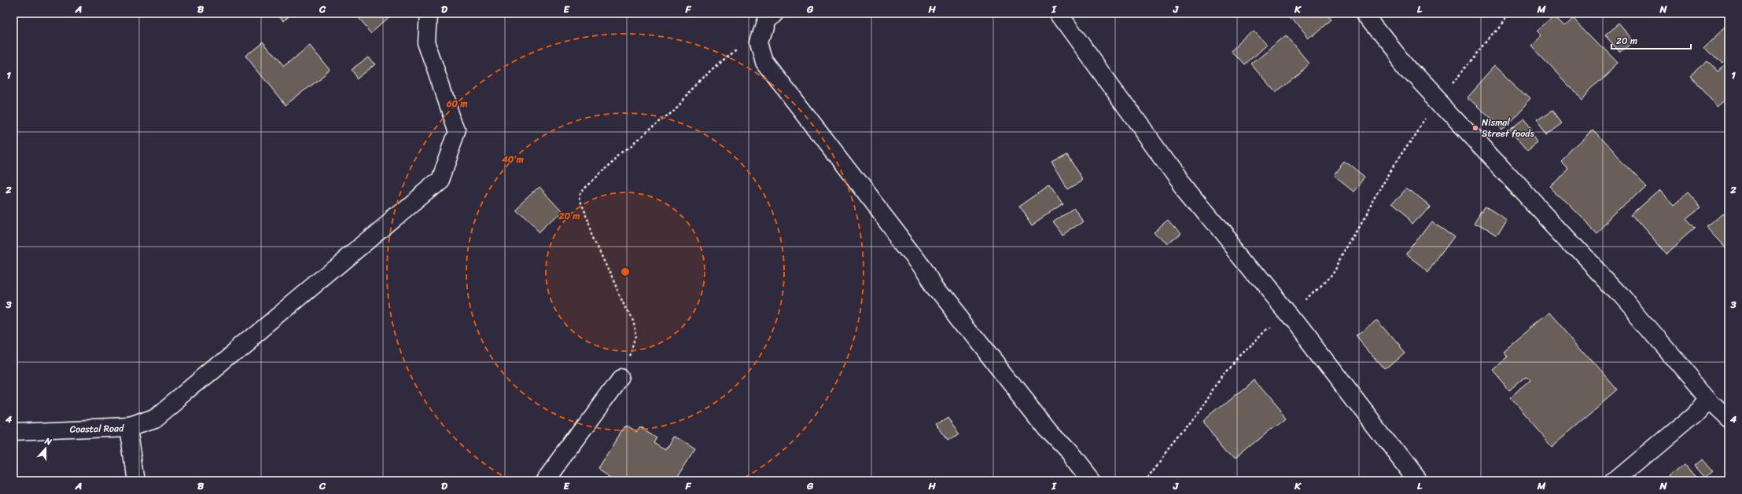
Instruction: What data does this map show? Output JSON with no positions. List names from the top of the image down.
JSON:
{
  "streets": {
    "street": ["Coastal Road"]
  },
  "places": ["Nismal Street foods"],
  "scale_bar": "20 m",
  "north": "top",
  "grid": {
    "columns": [
      "A",
      "B",
      "C",
      "D",
      "E",
      "F",
      "G",
      "H",
      "I",
      "J",
      "K",
      "L",
      "M",
      "N"
    ],
    "rows": [
      "1",
      "2",
      "3",
      "4"
    ]
  },
  "rings": ["60 m", "40 m", "20 m"]
}
